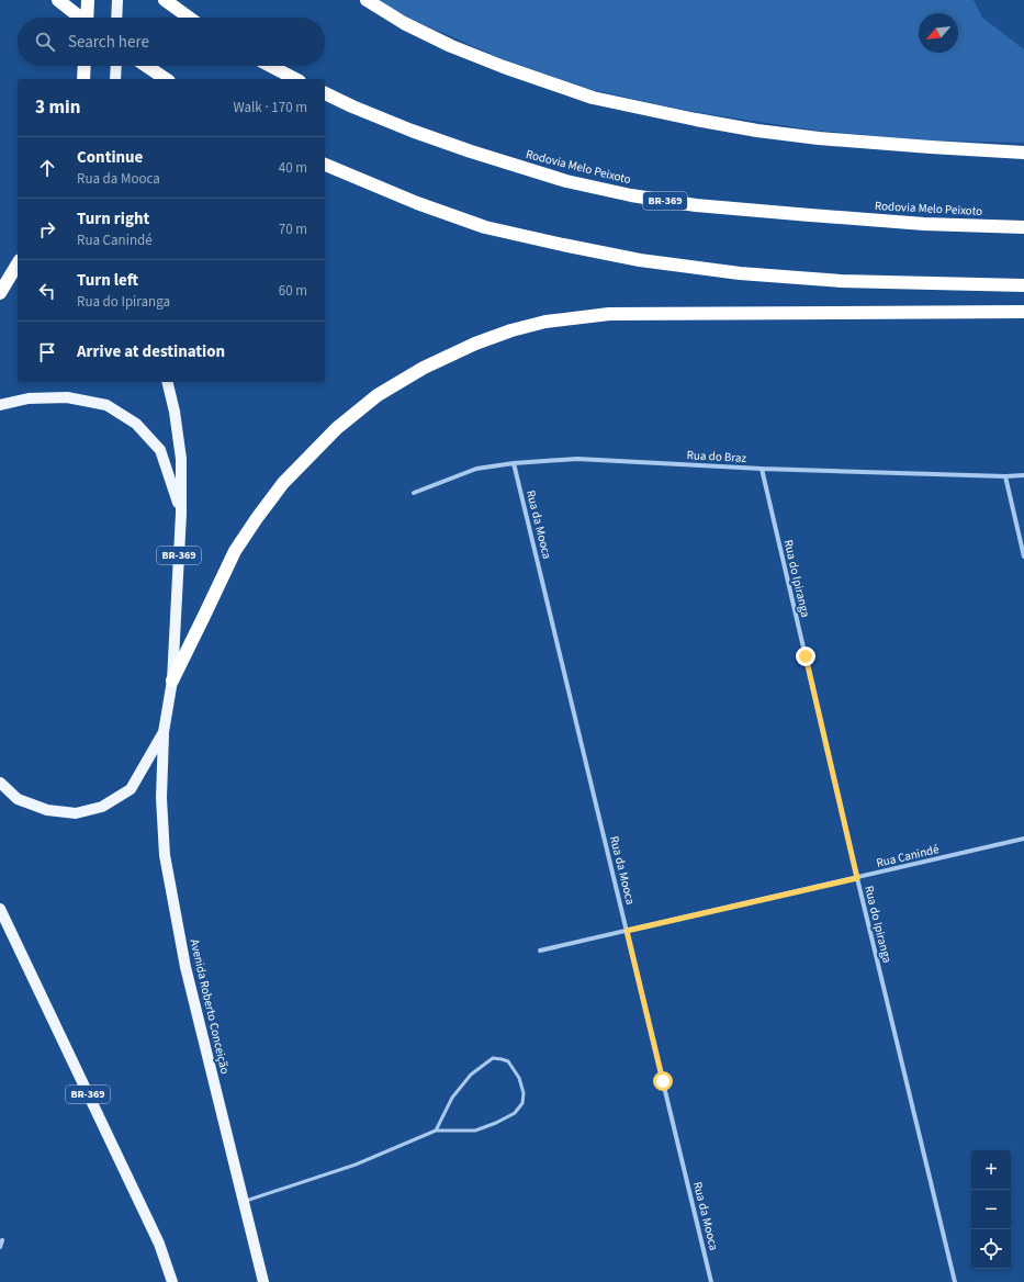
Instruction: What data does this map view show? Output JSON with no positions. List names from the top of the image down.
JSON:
{
  "streets": {
    "highway": ["Rodovia Melo Peixoto", "BR-369"],
    "main road": ["Avenida Roberto Conceição"],
    "street": [
      "Rua do Braz",
      "Rua da Mooca",
      "Rua do Ipiranga",
      "Rua Canindé"
    ]
  },
  "crossings": [
    ["BR-369", "Avenida Roberto Conceição"],
    ["Rua do Braz", "Rua da Mooca"],
    ["Rua do Braz", "Rua do Ipiranga"],
    ["Rua da Mooca", "Rua Canindé"],
    ["Rua do Ipiranga", "Rua Canindé"]
  ],
  "north": "bottom left",
  "page": {
    "search": "Search here",
    "heading": ["3 min", "Walk · 170 m"],
    "list": [
      ["Continue", "Rua da Mooca", "40 m"],
      ["Turn right", "Rua Canindé", "70 m"],
      ["Turn left", "Rua do Ipiranga", "60 m"],
      "Arrive at destination"
    ],
    "map_buttons": ["+", "−"]
  }
}
